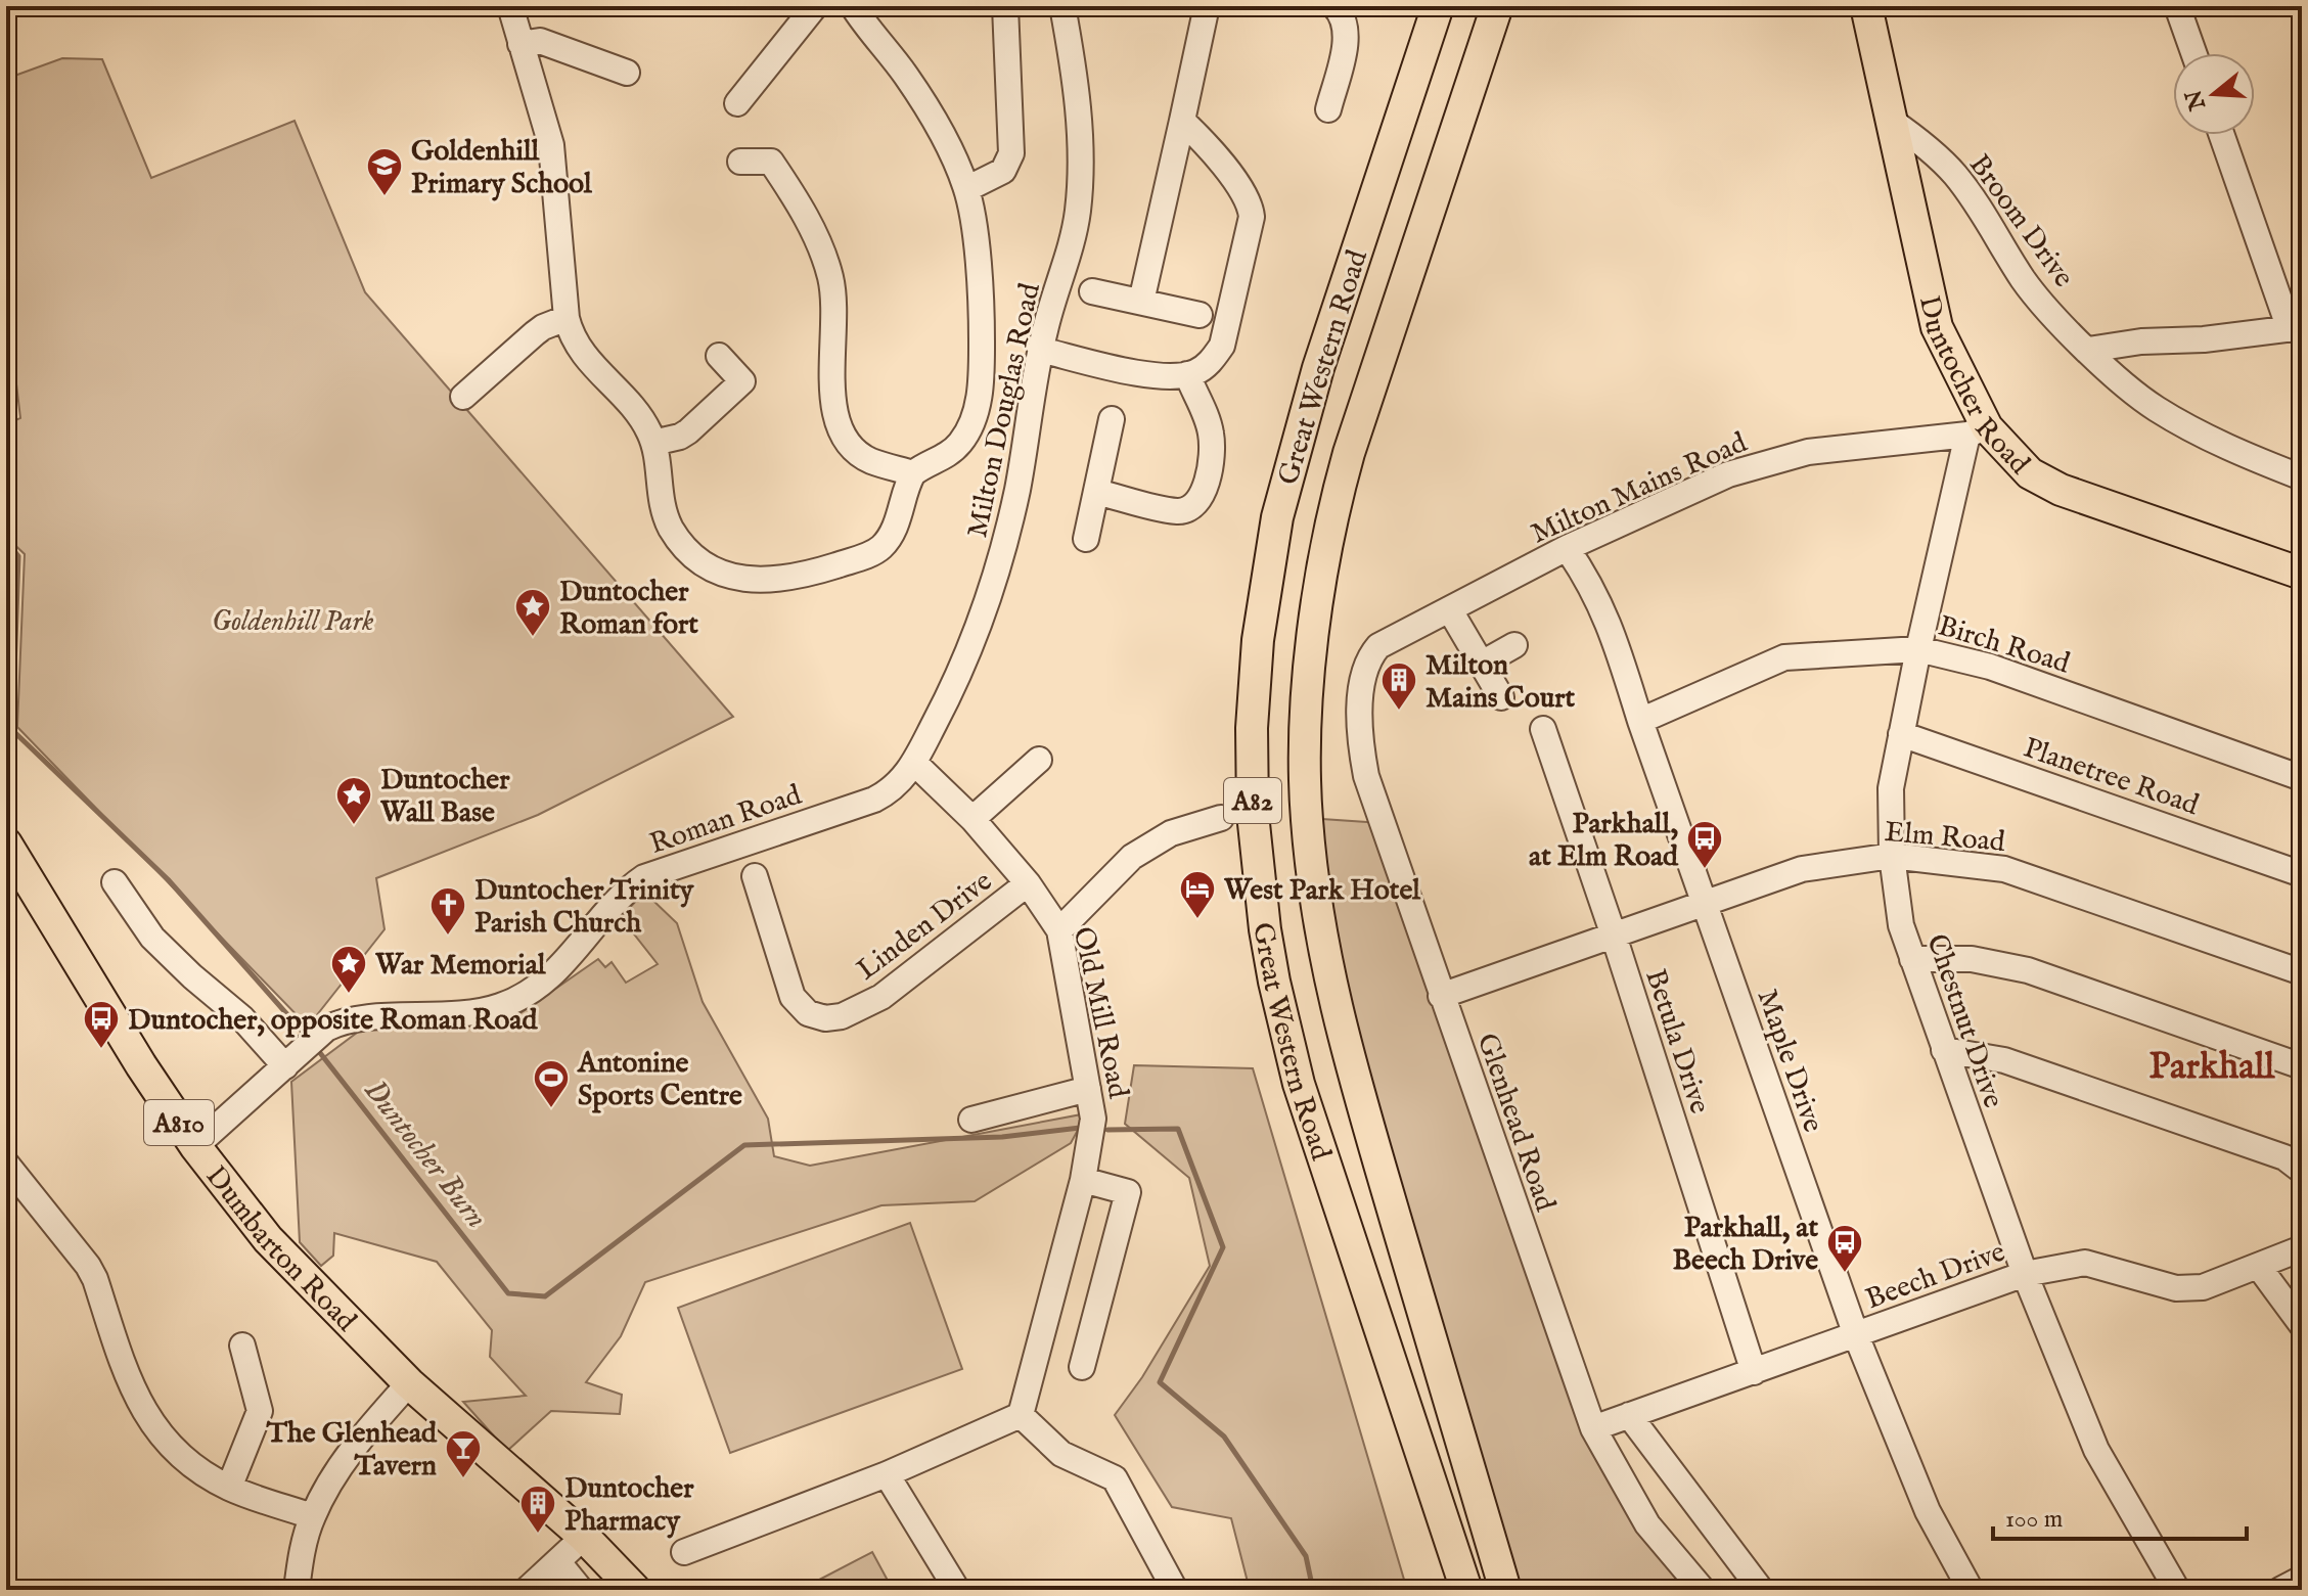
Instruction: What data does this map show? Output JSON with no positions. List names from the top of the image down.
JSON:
{
  "streets": {
    "main road": [
      "Great Western Road",
      "Duntocher Road",
      "A82",
      "A810",
      "Dumbarton Road"
    ],
    "street": [
      "Broom Drive",
      "Milton Douglas Road",
      "Milton Mains Road",
      "Birch Road",
      "Planetree Road",
      "Roman Road",
      "Elm Road",
      "Linden Drive",
      "Old Mill Road",
      "Chestnut Drive",
      "Betula Drive",
      "Maple Drive",
      "Glenhead Road",
      "Beech Drive"
    ]
  },
  "crossings": [
    ["Broom Drive", "Duntocher Road"],
    ["Duntocher Road", "Milton Mains Road"],
    ["Duntocher Road", "Chestnut Drive"],
    ["Milton Douglas Road", "Roman Road"],
    ["Milton Douglas Road", "Old Mill Road"],
    ["Milton Mains Road", "Chestnut Drive"],
    ["Milton Mains Road", "Maple Drive"],
    ["Milton Mains Road", "Glenhead Road"],
    ["Birch Road", "Chestnut Drive"],
    ["Birch Road", "Maple Drive"],
    ["Planetree Road", "Chestnut Drive"],
    ["Roman Road", "Old Mill Road"],
    ["Roman Road", "Dumbarton Road"],
    ["Elm Road", "Chestnut Drive"],
    ["Elm Road", "Betula Drive"],
    ["Elm Road", "Maple Drive"],
    ["Elm Road", "Glenhead Road"],
    ["Linden Drive", "Old Mill Road"],
    ["Chestnut Drive", "Beech Drive"],
    ["Betula Drive", "Beech Drive"],
    ["Maple Drive", "Beech Drive"],
    ["Glenhead Road", "Beech Drive"]
  ],
  "districts": ["Parkhall"],
  "water": ["Duntocher Burn"],
  "parks": ["Goldenhill Park"],
  "places": {
    "school or university": ["Goldenhill Primary School"],
    "place": ["Duntocher Roman fort", "Duntocher Wall Base", "War Memorial"],
    "building": ["Milton Mains Court", "Duntocher Pharmacy"],
    "bus stop": ["Parkhall, at Elm Road", "Duntocher, opposite Roman Road", "Parkhall, at Beech Drive"],
    "hotel": ["West Park Hotel"],
    "church": ["Duntocher Trinity Parish Church"],
    "sports": ["Antonine Sports Centre"],
    "bar": ["The Glenhead Tavern"]
  },
  "scale_bar": "100 m",
  "north": "left"
}
